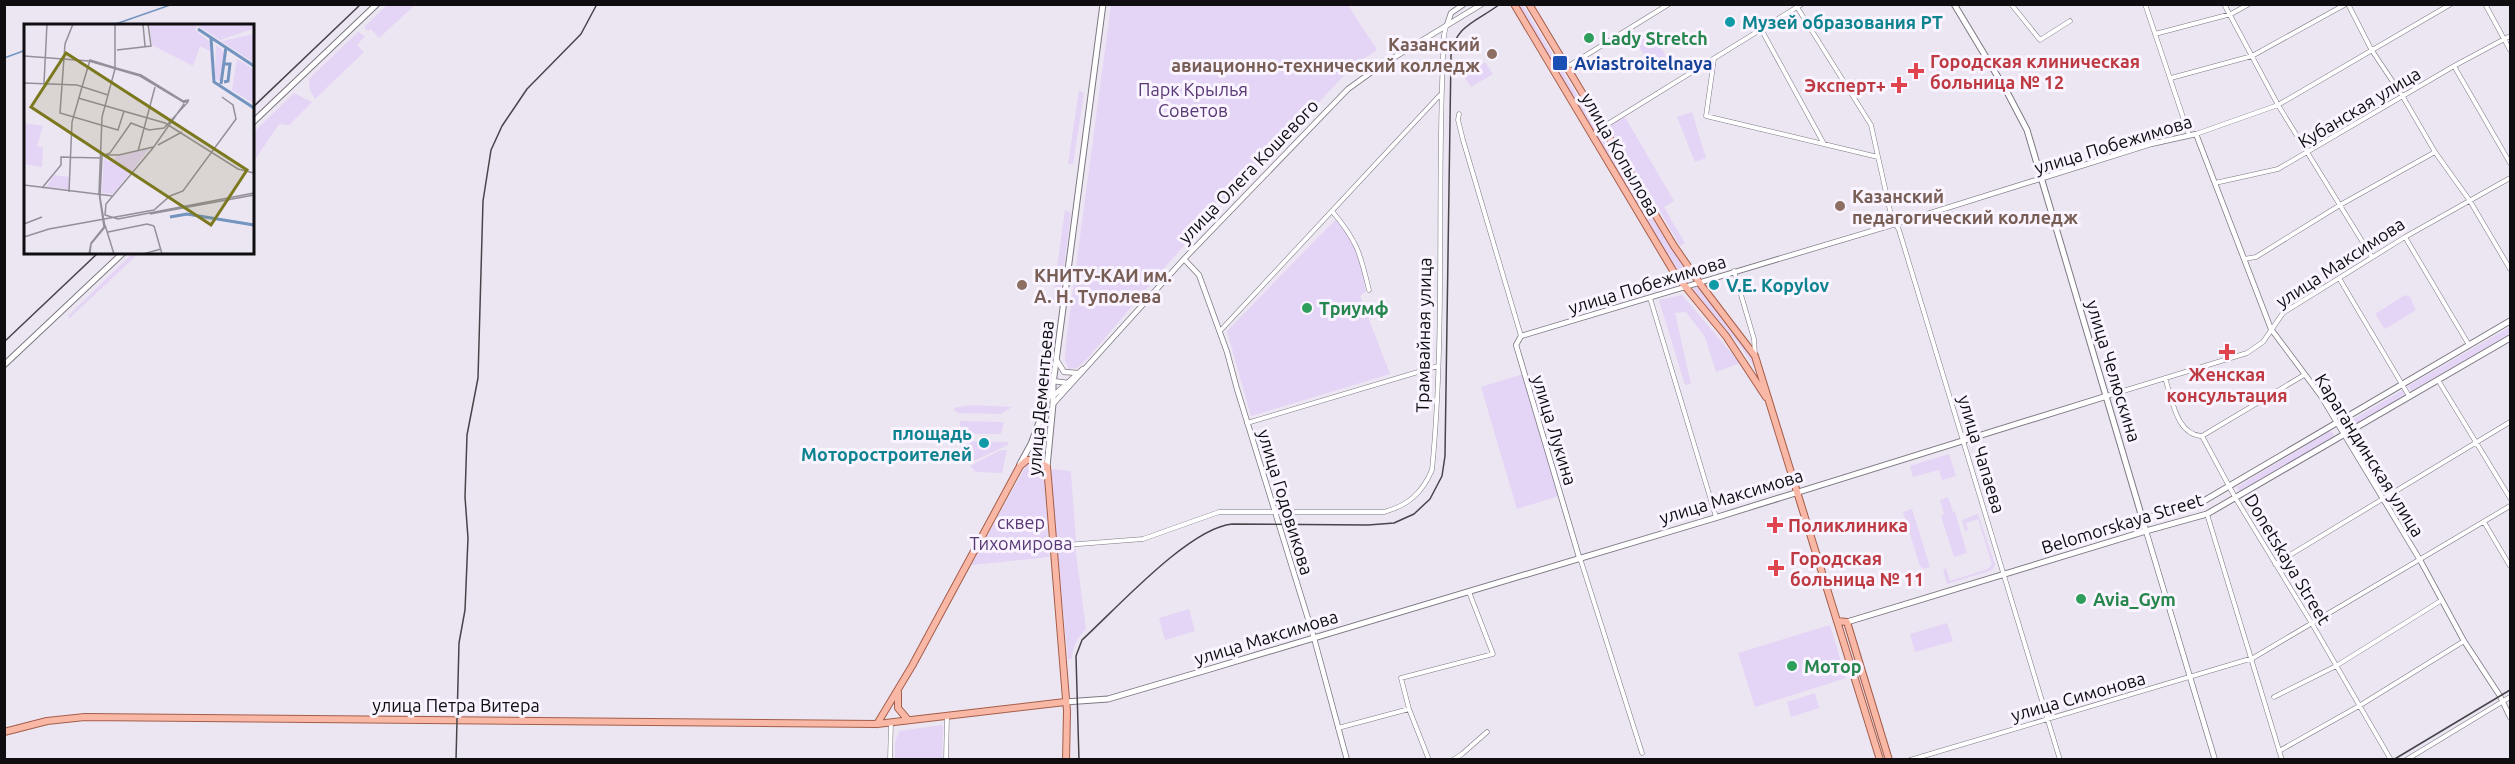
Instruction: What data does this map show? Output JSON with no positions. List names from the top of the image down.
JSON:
{
  "streets": {
    "main road": [
      "улица Копылова",
      "улица Олега Кошевого",
      "улица Максимова",
      "улица Челюскина",
      "улица Дементьева",
      "Belomorskaya Street",
      "улица Петра Витера"
    ],
    "street": [
      "Кубанская улица",
      "улица Побежимова",
      "Трамвайная улица",
      "улица Лукина",
      "улица Чапаева",
      "Карагандинская улица",
      "улица Годовикова",
      "Donetskaya Street",
      "улица Симонова"
    ]
  },
  "crossings": [
    ["Кубанская улица", "Карагандинская улица"],
    ["улица Побежимова", "улица Копылова"],
    ["улица Побежимова", "улица Челюскина"],
    ["улица Побежимова", "улица Лукина"],
    ["улица Побежимова", "улица Чапаева"],
    ["улица Побежимова", "Карагандинская улица"],
    ["улица Олега Кошевого", "Трамвайная улица"],
    ["улица Олега Кошевого", "улица Дементьева"],
    ["улица Олега Кошевого", "улица Годовикова"],
    ["улица Максимова", "улица Челюскина"],
    ["улица Максимова", "улица Дементьева"],
    ["улица Максимова", "улица Лукина"],
    ["улица Максимова", "улица Чапаева"],
    ["улица Максимова", "Карагандинская улица"],
    ["улица Максимова", "улица Годовикова"],
    ["улица Максимова", "Donetskaya Street"],
    ["улица Максимова", "улица Петра Витера"],
    ["Трамвайная улица", "улица Дементьева"],
    ["Трамвайная улица", "улица Годовикова"],
    ["улица Челюскина", "Belomorskaya Street"],
    ["улица Челюскина", "улица Симонова"],
    ["улица Чапаева", "Belomorskaya Street"],
    ["улица Чапаева", "улица Симонова"],
    ["Карагандинская улица", "Belomorskaya Street"],
    ["Карагандинская улица", "улица Симонова"],
    ["Belomorskaya Street", "Donetskaya Street"],
    ["Donetskaya Street", "улица Симонова"]
  ],
  "parks": ["Парк Крылья Советов", "сквер Тихомирова"],
  "places": {
    "other": [
      "Музей образования РТ",
      "Lady Stretch",
      "Казанский авиационно-технический колледж",
      "Казанский педагогический колледж",
      "КНИТУ-КАИ им. А. Н. Туполева",
      "V.E. Kopylov",
      "Триумф",
      "площадь Моторостроителей",
      "Avia_Gym",
      "Мотор"
    ],
    "transit": ["Aviastroitelnaya"],
    "health": [
      "Городская клиническая больница № 12",
      "Эксперт+",
      "Женская консультация",
      "Поликлиника",
      "Городская больница № 11"
    ]
  }
}
